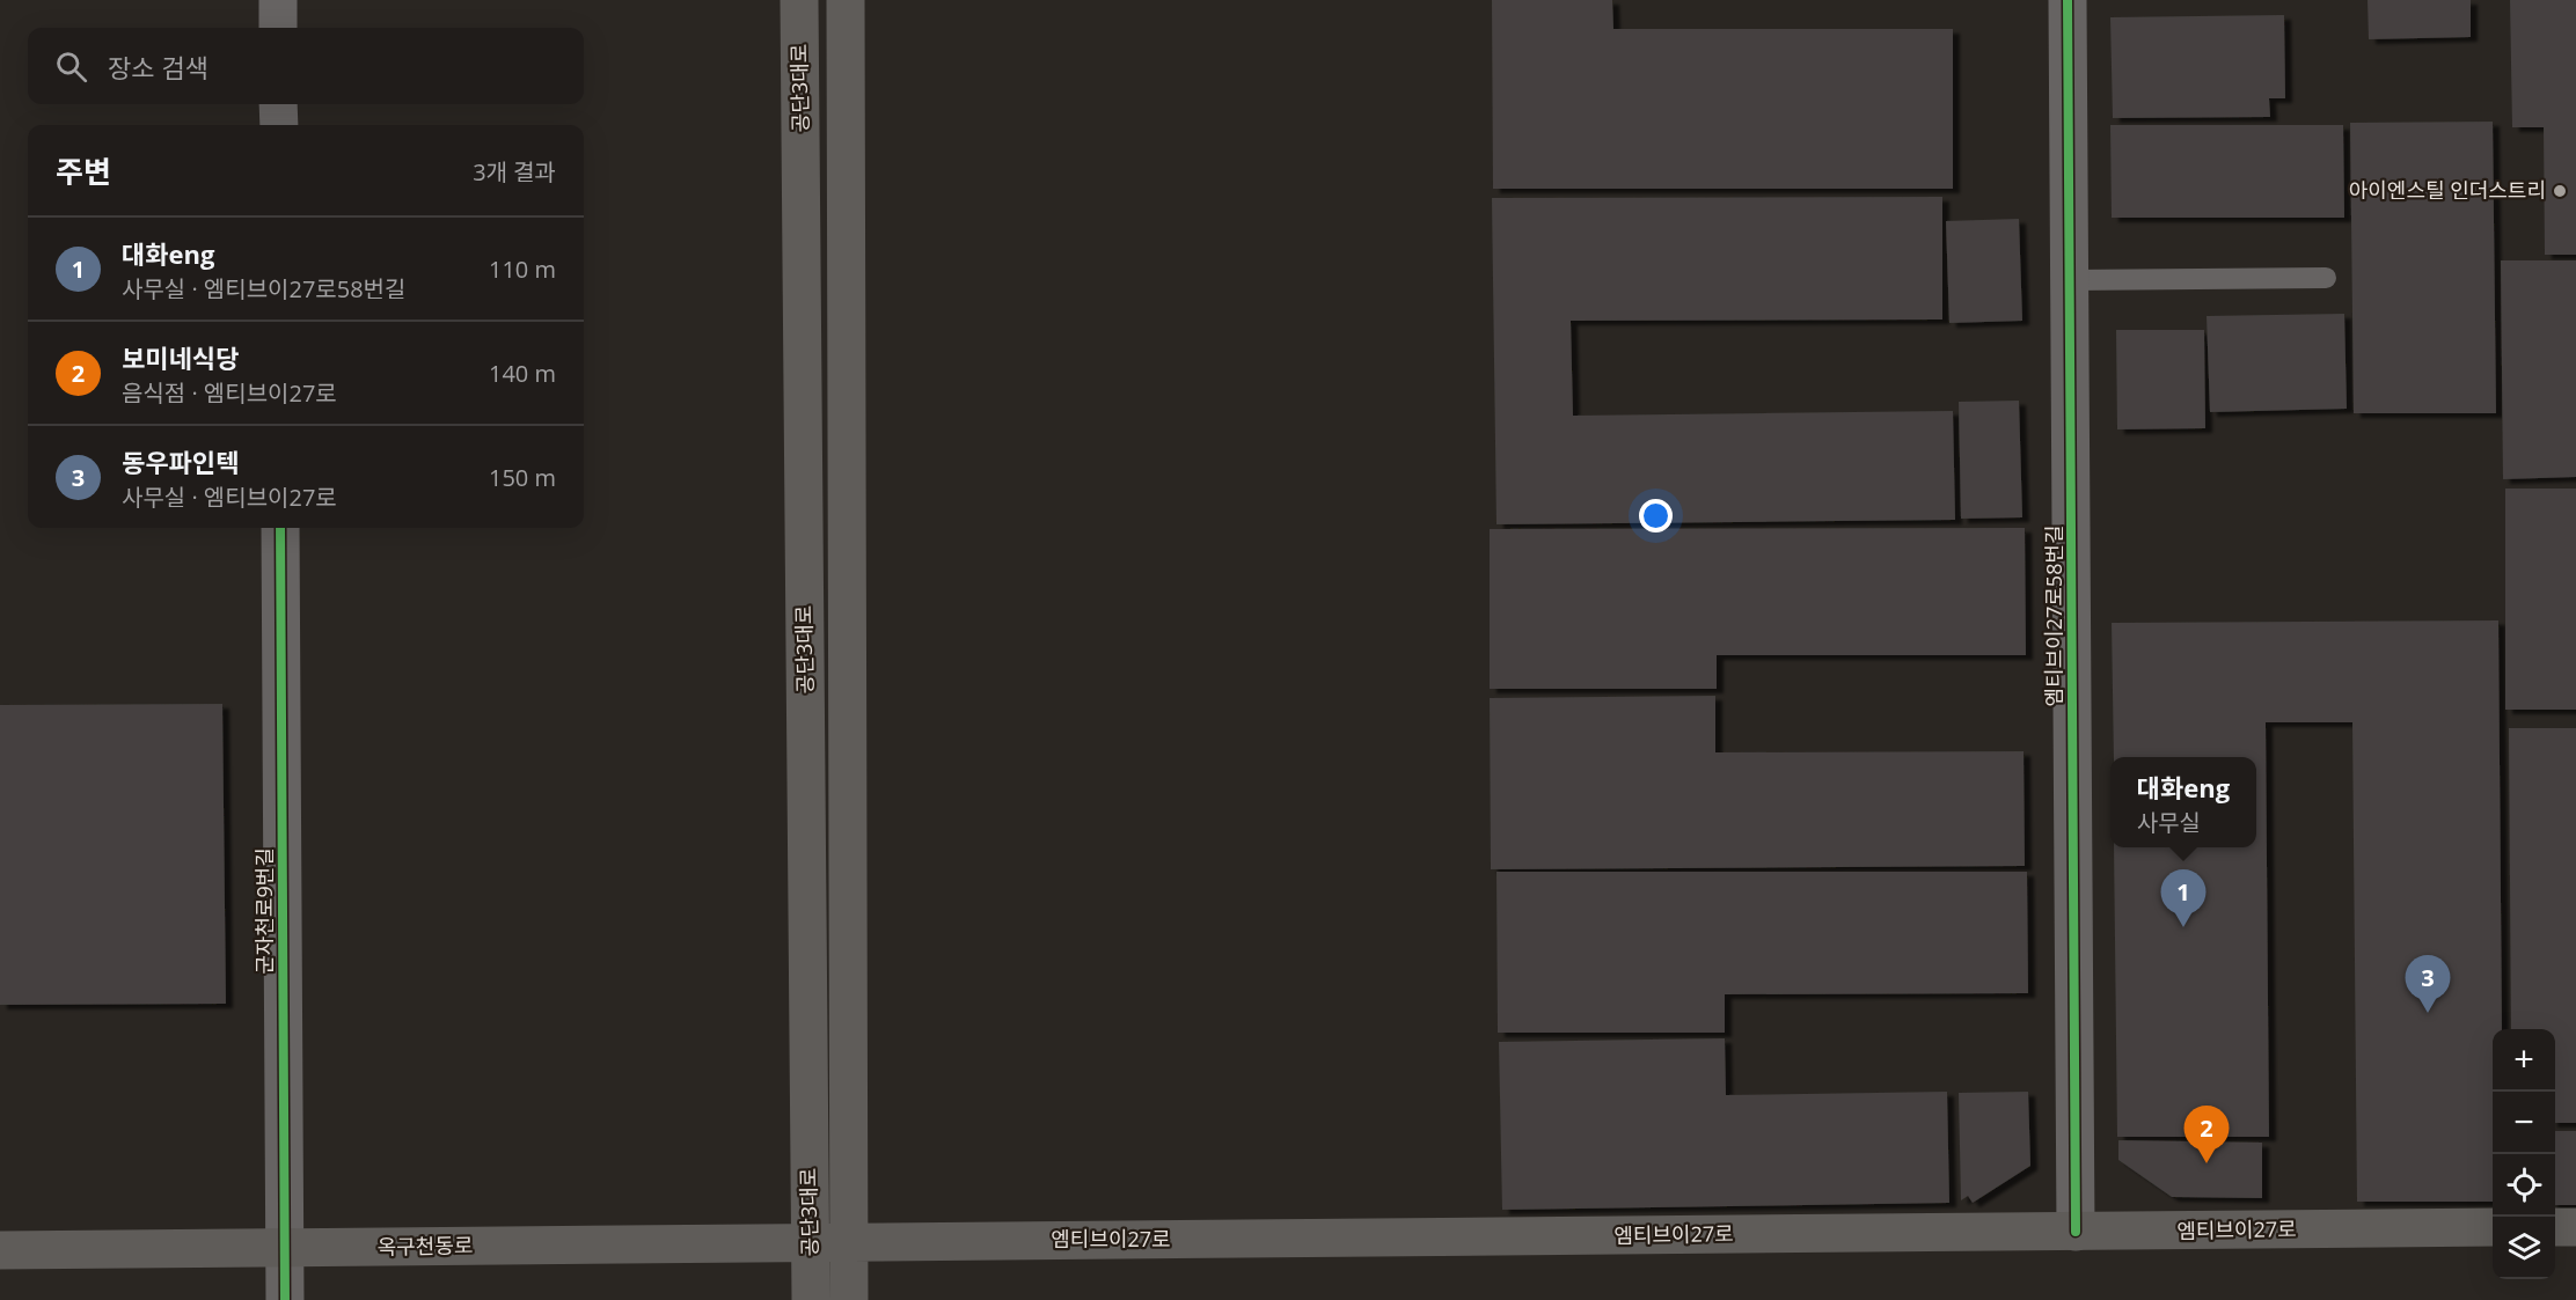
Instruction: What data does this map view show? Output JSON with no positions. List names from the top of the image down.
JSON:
{
  "streets": {
    "main road": ["공단3대로", "엠티브이27로", "옥구천동로"],
    "street": ["엠티브이27로58번길", "군자천로9번길"]
  },
  "crossings": [
    ["공단3대로", "엠티브이27로"],
    ["공단3대로", "옥구천동로"],
    ["엠티브이27로58번길", "엠티브이27로"],
    ["군자천로9번길", "옥구천동로"],
    ["엠티브이27로", "옥구천동로"]
  ],
  "places": ["아이엔스틸 인더스트리"],
  "page": {
    "search": "장소 검색",
    "heading": ["주변", "3개 결과"],
    "list": [
      {
        "mark": "1",
        "name": "대화eng",
        "note": "사무실 · 엠티브이27로58번길",
        "value": "110 m"
      },
      {
        "mark": "2",
        "name": "보미네식당",
        "note": "음식점 · 엠티브이27로",
        "value": "140 m"
      },
      {
        "mark": "3",
        "name": "동우파인텍",
        "note": "사무실 · 엠티브이27로",
        "value": "150 m"
      }
    ],
    "popup": ["대화eng", "사무실"],
    "pins": ["1", "3", "2"],
    "map_buttons": ["+", "−"]
  }
}
